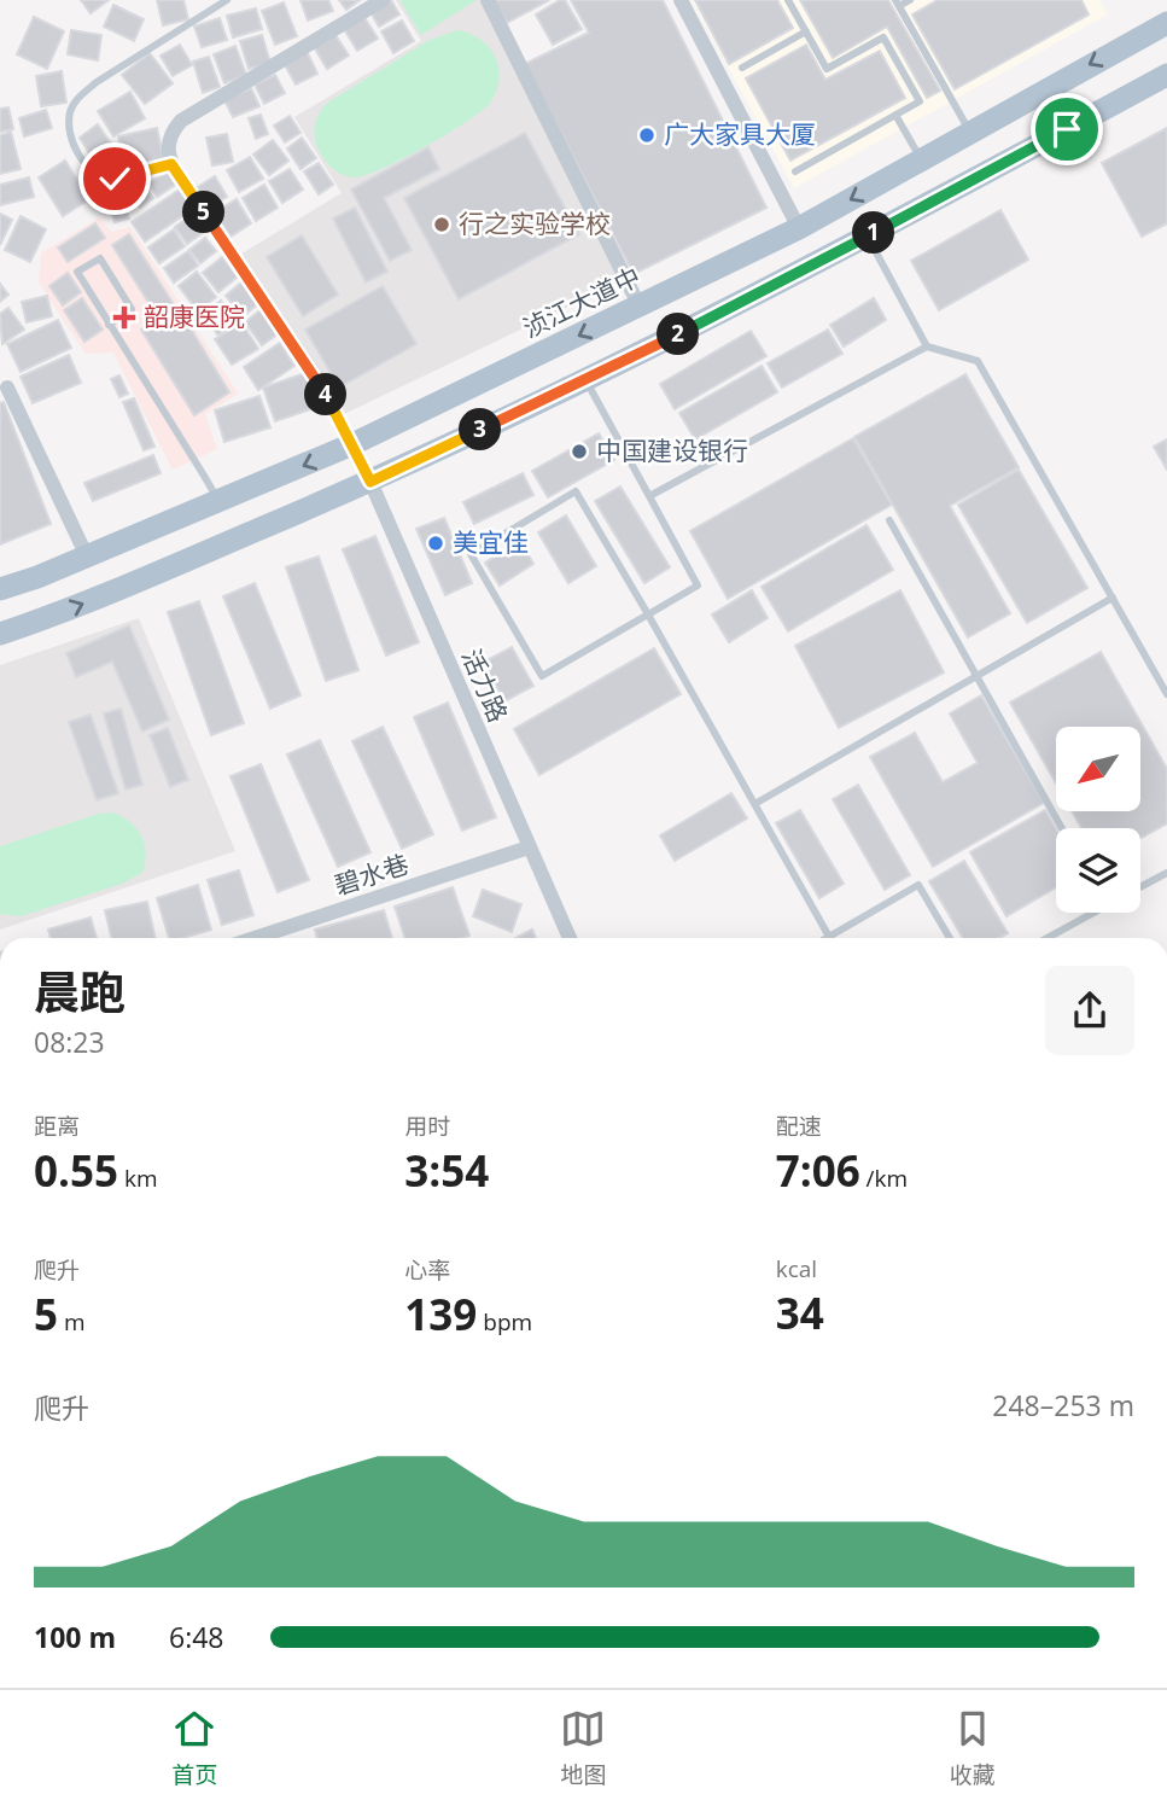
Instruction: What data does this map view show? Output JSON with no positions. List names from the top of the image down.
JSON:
{
  "streets": {
    "main road": ["浈江大道中"],
    "street": ["活力路", "碧水巷"]
  },
  "crossings": [
    ["浈江大道中", "活力路"],
    ["活力路", "碧水巷"]
  ],
  "places": {
    "other": [
      "广大家具大厦",
      "行之实验学校",
      "中国建设银行",
      "美宜佳"
    ],
    "health": ["韶康医院"]
  },
  "north": "bottom left",
  "page": {
    "pins": [
      "5",
      "1",
      "2",
      "4",
      "3"
    ],
    "heading": ["晨跑", "08:23"],
    "stats": [
      ["距离", "0.55 km"],
      ["用时", "3:54"],
      ["配速", "7:06 /km"],
      ["爬升", "5 m"],
      ["心率", "139 bpm"],
      ["kcal", "34"]
    ],
    "chart": ["爬升", "248–253 m"],
    "list": [
      {
        "name": "100 m",
        "note": "6:48"
      }
    ],
    "tabs": ["首页", "地图", "收藏"]
  }
}
